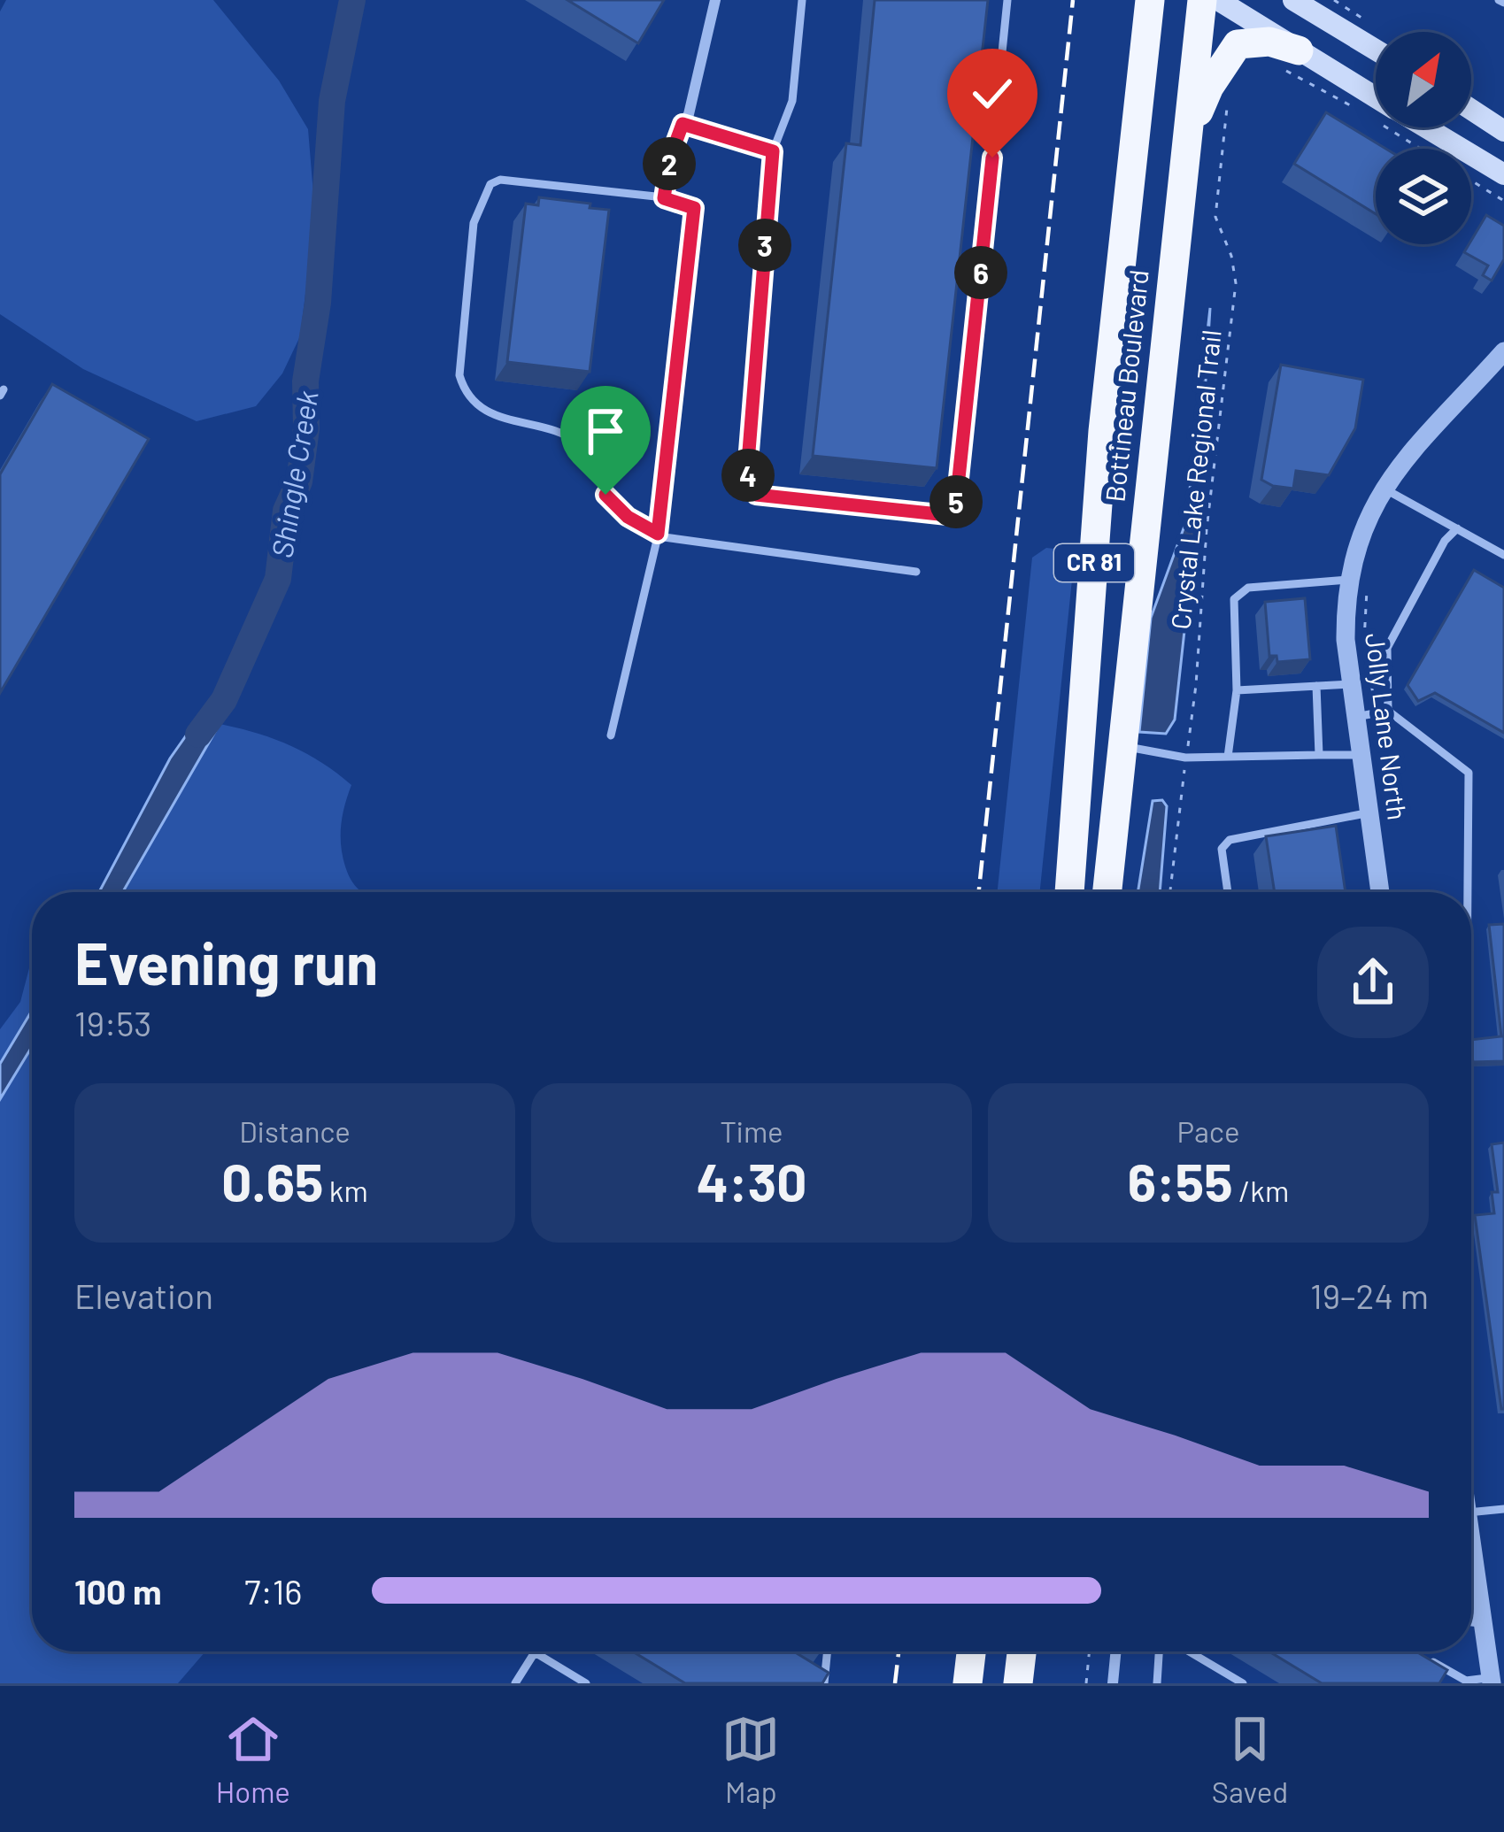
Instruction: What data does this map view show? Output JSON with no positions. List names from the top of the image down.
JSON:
{
  "streets": {
    "highway": ["Bottineau Boulevard", "CR 81"],
    "street": ["Jolly Lane North"],
    "path": ["Crystal Lake Regional Trail"]
  },
  "water": ["Shingle Creek"],
  "north": "top right",
  "page": {
    "pins": [
      "2",
      "3",
      "6",
      "4",
      "5"
    ],
    "heading": ["Evening run", "19:53"],
    "stats": [
      ["Distance", "0.65 km"],
      ["Time", "4:30"],
      ["Pace", "6:55 /km"]
    ],
    "chart": ["Elevation", "19–24 m"],
    "list": [
      {
        "name": "100 m",
        "note": "7:16"
      }
    ],
    "tabs": ["Home", "Map", "Saved"]
  }
}
